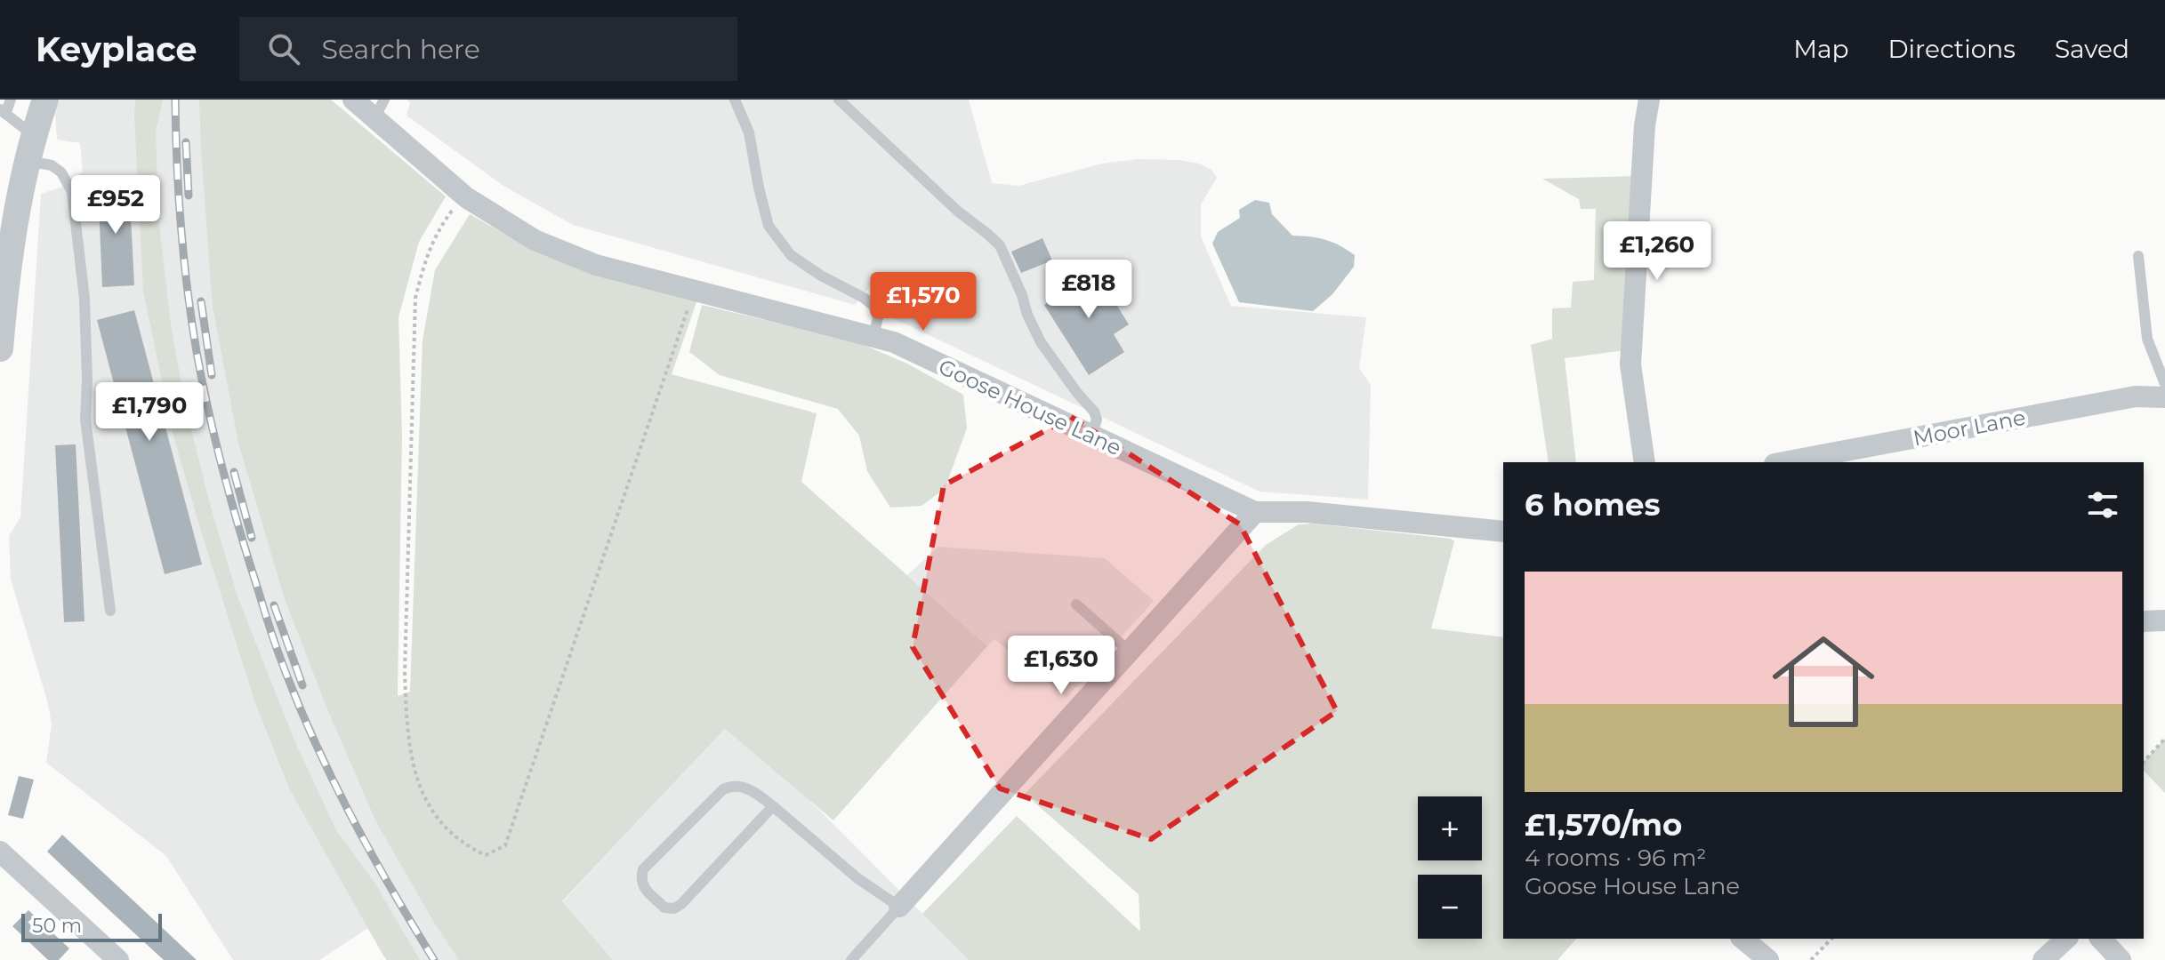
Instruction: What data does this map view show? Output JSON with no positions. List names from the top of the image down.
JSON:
{
  "streets": {
    "street": ["Goose House Lane", "Moor Lane"]
  },
  "scale_bar": "50 m",
  "page": {
    "header": "Keyplace",
    "search": "Search here",
    "nav": ["Map", "Directions", "Saved"],
    "price": [
      "£952",
      "£1,260",
      "£818",
      "£1,570",
      "£1,790",
      "£1,630"
    ],
    "heading": "6 homes",
    "list": [
      {
        "name": "£1,570/mo",
        "note": "4 rooms · 96 m² · Goose House Lane"
      }
    ],
    "map_buttons": ["+", "−"],
    "scale": "50 m"
  }
}
